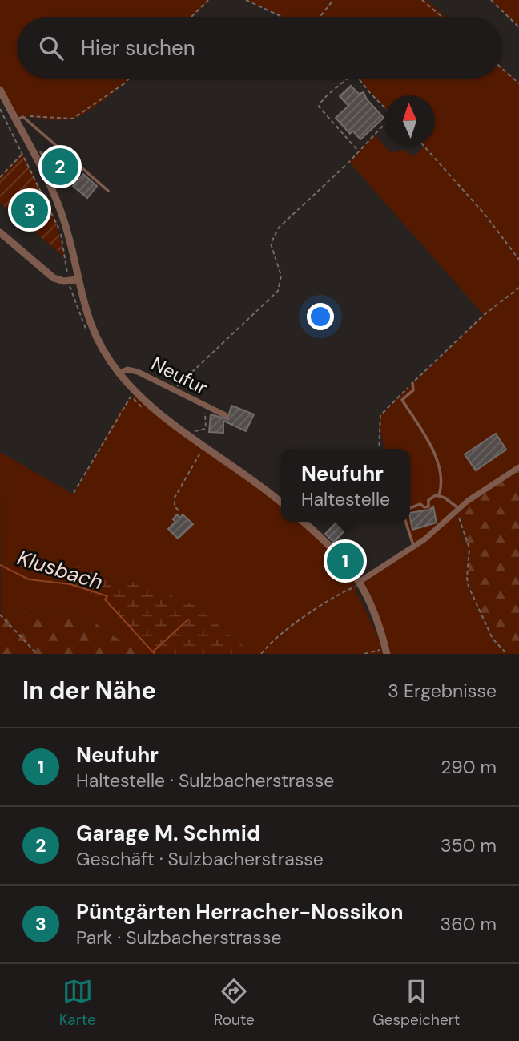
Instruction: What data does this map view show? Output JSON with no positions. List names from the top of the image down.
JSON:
{
  "streets": {
    "street": ["Neufur"]
  },
  "water": ["Klusbach"],
  "north": "top",
  "page": {
    "search": "Hier suchen",
    "pins": ["2", "3", "1"],
    "popup": ["Neufuhr", "Haltestelle"],
    "heading": ["In der Nähe", "3 Ergebnisse"],
    "list": [
      {
        "mark": "1",
        "name": "Neufuhr",
        "note": "Haltestelle · Sulzbacherstrasse",
        "value": "290 m"
      },
      {
        "mark": "2",
        "name": "Garage M. Schmid",
        "note": "Geschäft · Sulzbacherstrasse",
        "value": "350 m"
      },
      {
        "mark": "3",
        "name": "Püntgärten Herracher-Nossikon",
        "note": "Park · Sulzbacherstrasse",
        "value": "360 m"
      }
    ],
    "nav": ["Karte", "Route", "Gespeichert"]
  }
}
